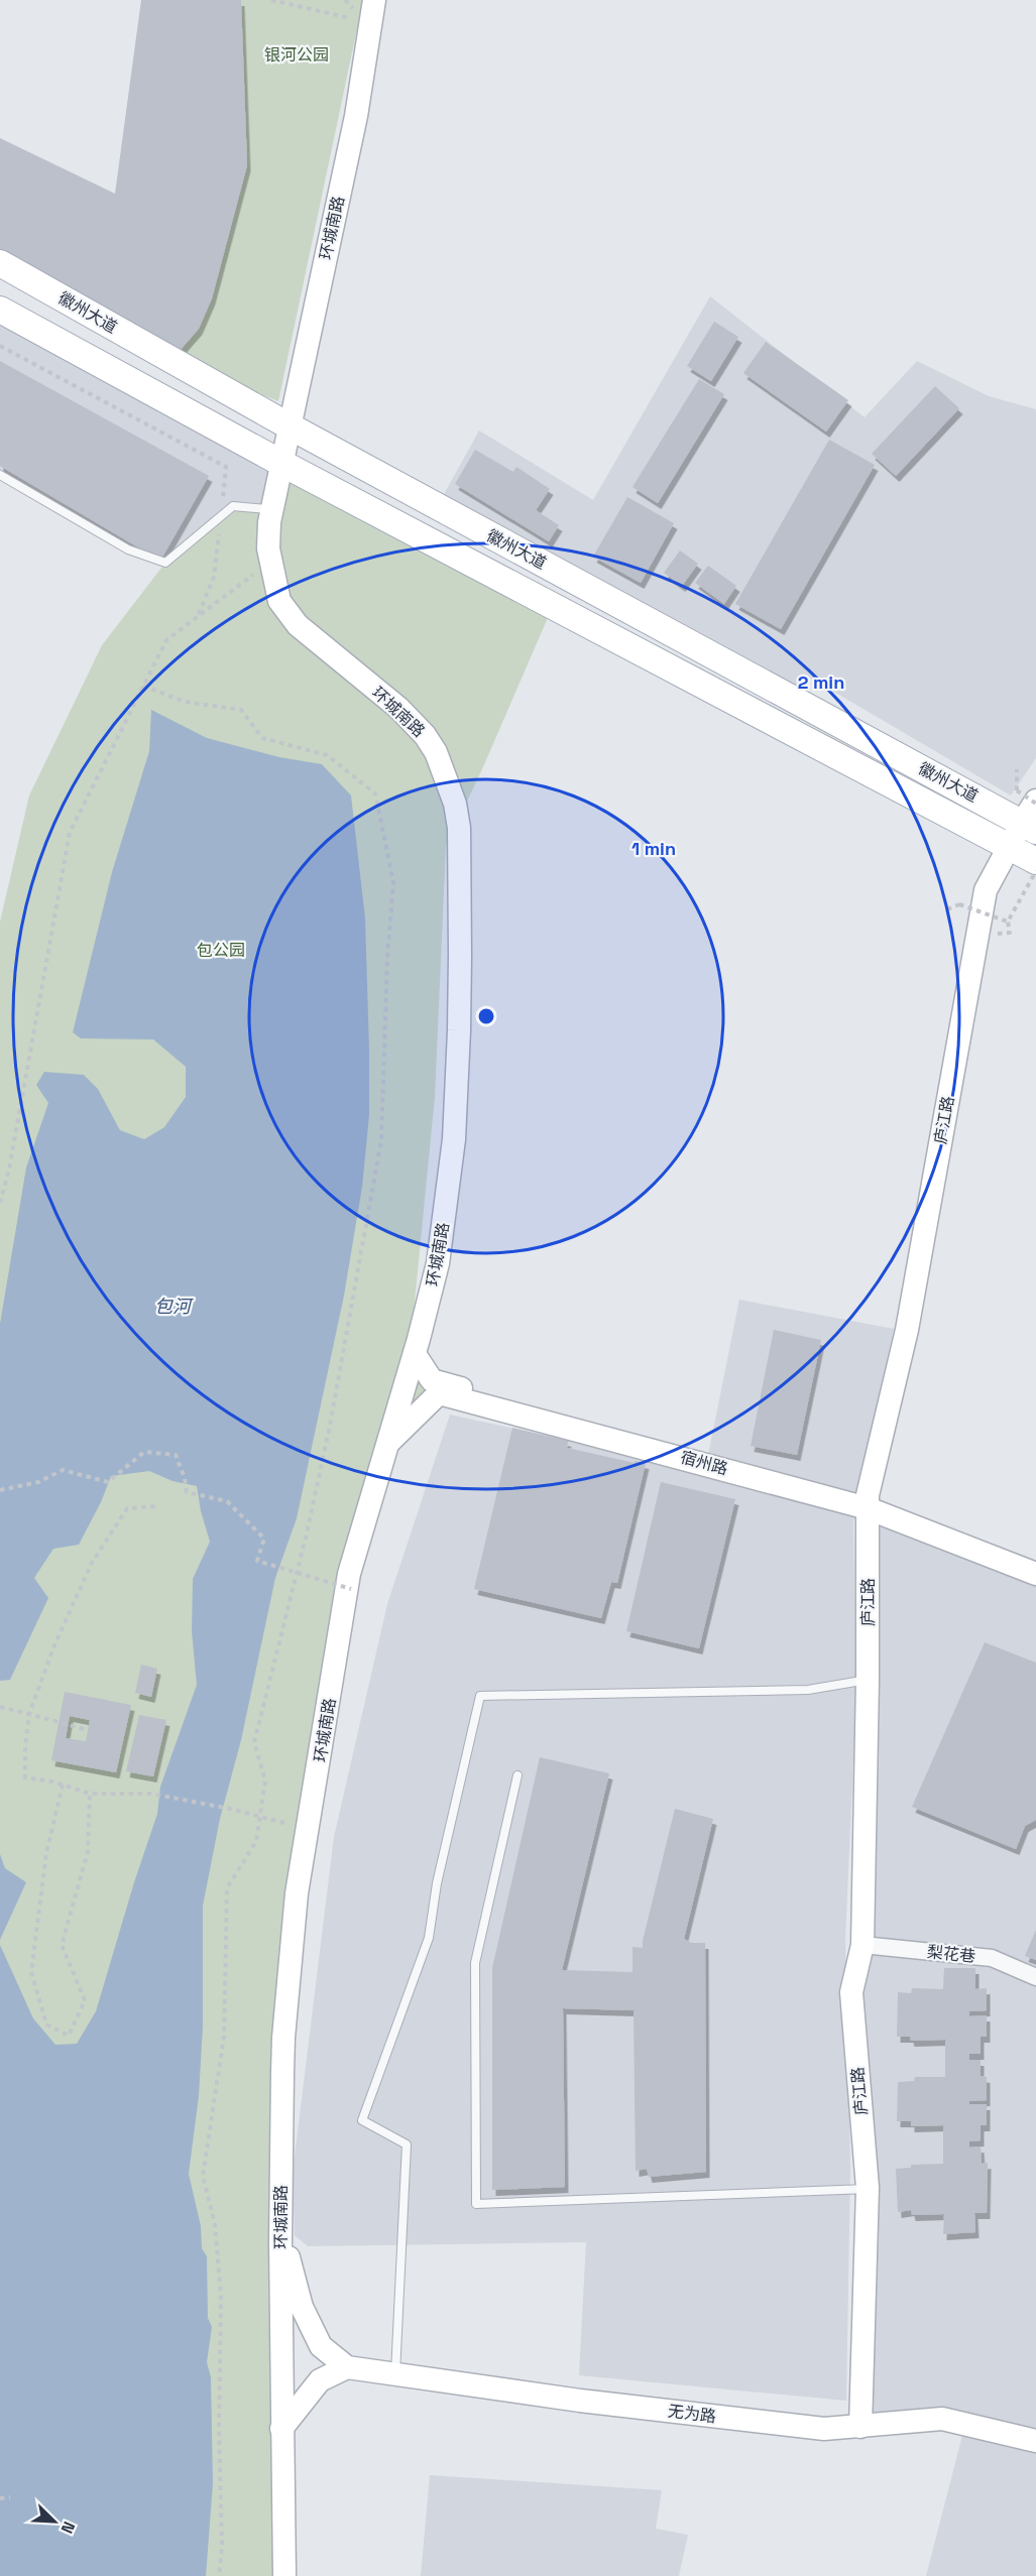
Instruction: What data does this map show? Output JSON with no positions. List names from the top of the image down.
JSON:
{
  "streets": {
    "main road": ["徽州大道"],
    "street": [
      "环城南路",
      "庐江路",
      "宿州路",
      "梨花巷",
      "无为路"
    ]
  },
  "crossings": [
    ["环城南路", "徽州大道"],
    ["环城南路", "宿州路"],
    ["环城南路", "无为路"],
    ["徽州大道", "庐江路"],
    ["庐江路", "宿州路"],
    ["庐江路", "梨花巷"],
    ["庐江路", "无为路"]
  ],
  "water": ["包河"],
  "parks": ["银河公园", "包公园"],
  "north": "bottom right",
  "rings": ["2 min", "1 min"]
}
